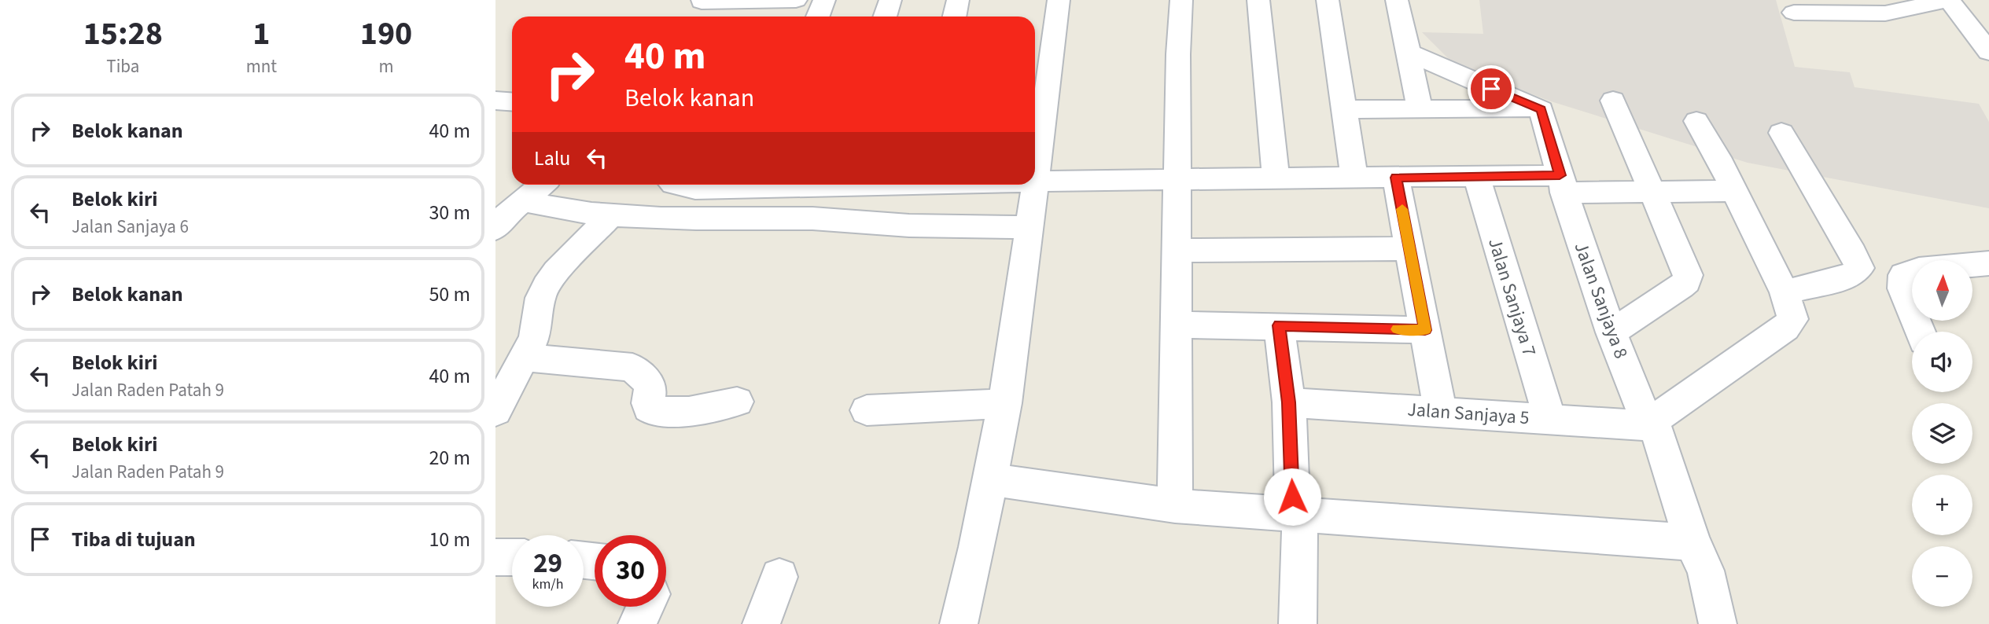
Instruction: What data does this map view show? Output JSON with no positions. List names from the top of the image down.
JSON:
{
  "streets": {
    "street": ["Jalan Sanjaya 7", "Jalan Sanjaya 8", "Jalan Sanjaya 5"]
  },
  "crossings": [
    ["Jalan Sanjaya 7", "Jalan Sanjaya 5"],
    ["Jalan Sanjaya 8", "Jalan Sanjaya 5"]
  ],
  "north": "top",
  "page": {
    "eta": [
      "15:28",
      "Tiba",
      "1",
      "mnt",
      "190",
      "m"
    ],
    "turn": ["40 m", "Belok kanan"],
    "list": [
      {
        "name": "Belok kanan",
        "value": "40 m"
      },
      {
        "name": "Belok kiri",
        "note": "Jalan Sanjaya 6",
        "value": "30 m"
      },
      {
        "name": "Belok kanan",
        "value": "50 m"
      },
      {
        "name": "Belok kiri",
        "note": "Jalan Raden Patah 9",
        "value": "40 m"
      },
      {
        "name": "Belok kiri",
        "note": "Jalan Raden Patah 9",
        "value": "20 m"
      },
      {
        "name": "Tiba di tujuan",
        "value": "10 m"
      }
    ],
    "then": "Lalu",
    "map_buttons": ["+", "−"],
    "speed": "29 km/h",
    "limit": "30"
  }
}
